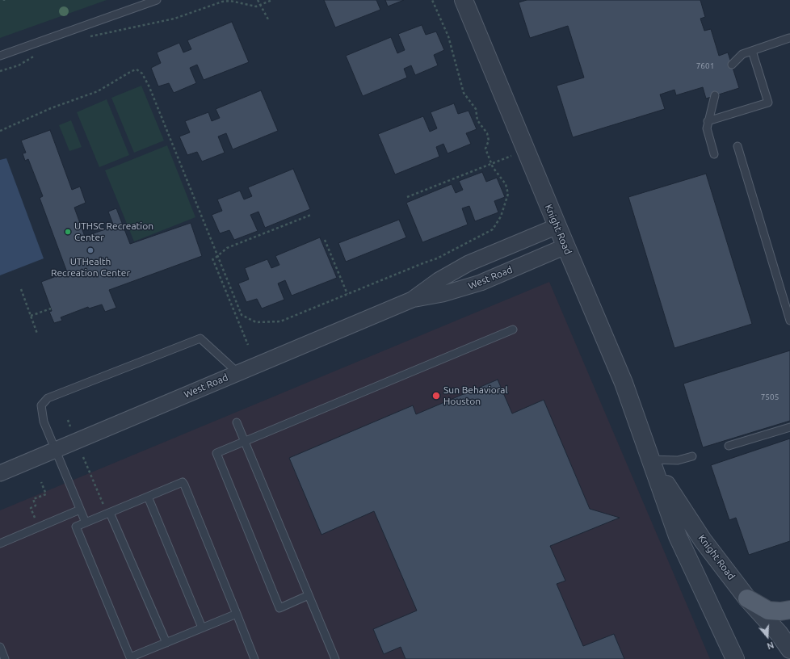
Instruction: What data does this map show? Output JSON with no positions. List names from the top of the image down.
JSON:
{
  "streets": {
    "street": ["Knight Road", "West Road"]
  },
  "crossings": [
    ["Knight Road", "West Road"]
  ],
  "places": ["UTHSC Recreation Center", "UTHealth Recreation Center", "Sun Behavioral Houston"],
  "house_numbers": ["7601", "7505"],
  "north": "bottom"
}
